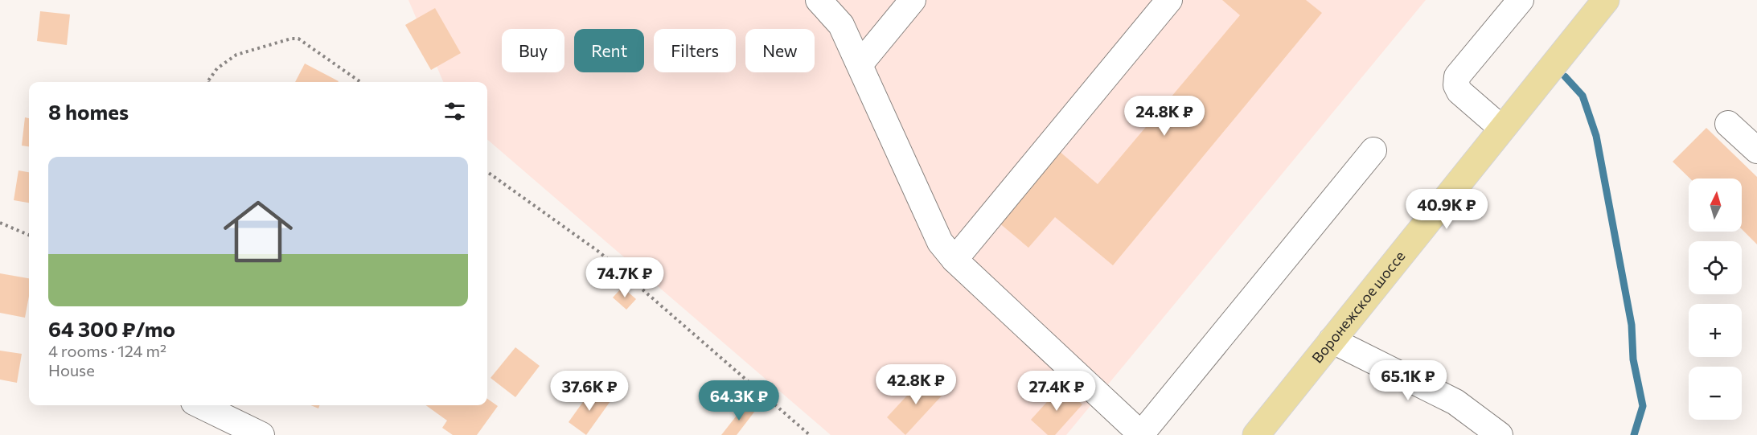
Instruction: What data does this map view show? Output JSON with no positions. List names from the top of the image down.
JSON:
{
  "streets": {
    "main road": ["Воронежское шоссе"]
  },
  "north": "top",
  "page": {
    "chip": [
      "Buy",
      "Rent",
      "Filters",
      "New"
    ],
    "heading": "8 homes",
    "price": [
      "24.8K ₽",
      "40.9K ₽",
      "74.7K ₽",
      "65.1K ₽",
      "42.8K ₽",
      "37.6K ₽",
      "27.4K ₽",
      "64.3K ₽"
    ],
    "list": [
      {
        "name": "64 300 ₽/mo",
        "note": "4 rooms · 124 m² · House"
      }
    ],
    "map_buttons": ["+", "−"]
  }
}
